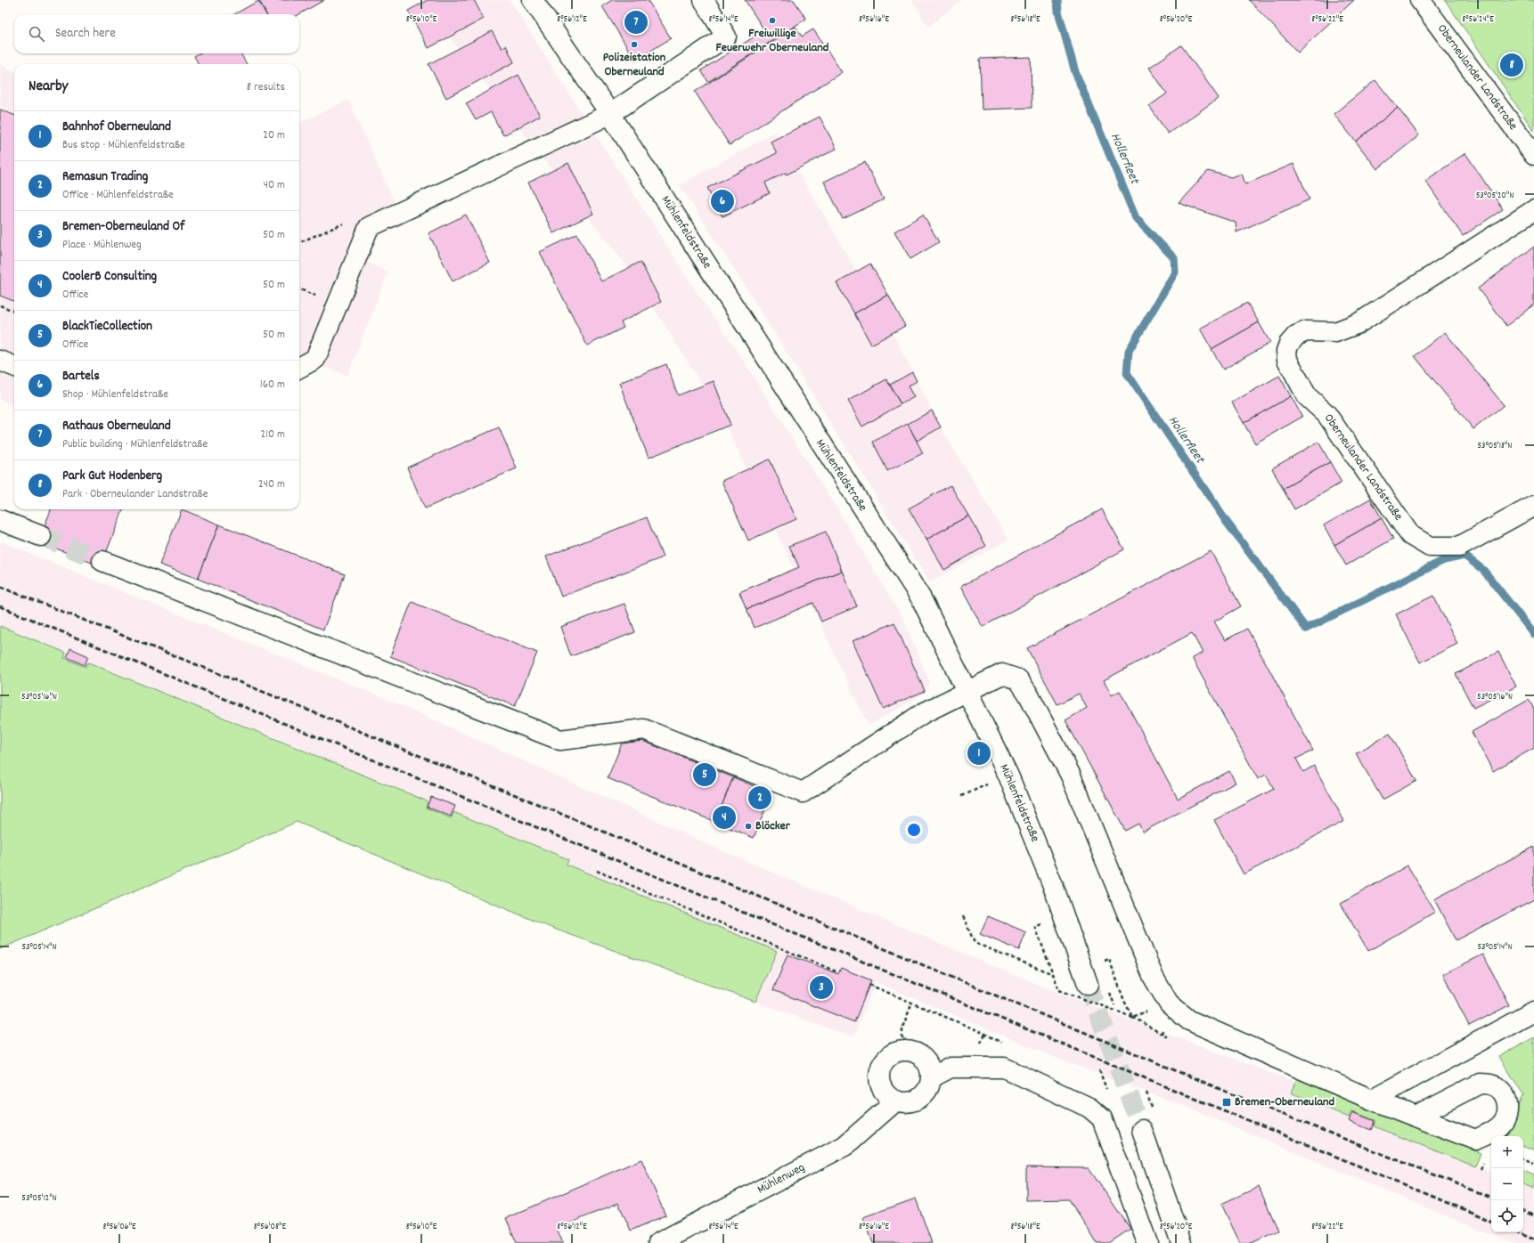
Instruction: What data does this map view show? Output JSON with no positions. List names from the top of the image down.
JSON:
{
  "streets": {
    "street": ["Oberneulander Landstraße", "Mühlenfeldstraße", "Mühlenweg"]
  },
  "water": ["Hollerfleet"],
  "places": {
    "other": ["Freiwillige Feuerwehr Oberneuland", "Polizeistation Oberneuland", "Blöcker"],
    "transit": ["Bremen-Oberneuland"]
  },
  "page": {
    "pins": [
      "7",
      "8",
      "6",
      "1",
      "5",
      "2",
      "4",
      "3"
    ],
    "search": "Search here",
    "heading": ["Nearby", "8 results"],
    "list": [
      {
        "mark": "1",
        "name": "Bahnhof Oberneuland",
        "note": "Bus stop · Mühlenfeldstraße",
        "value": "20 m"
      },
      {
        "mark": "2",
        "name": "Remasun Trading",
        "note": "Office · Mühlenfeldstraße",
        "value": "40 m"
      },
      {
        "mark": "3",
        "name": "Bremen-Oberneuland Of",
        "note": "Place · Mühlenweg",
        "value": "50 m"
      },
      {
        "mark": "4",
        "name": "CoolerB Consulting",
        "note": "Office",
        "value": "50 m"
      },
      {
        "mark": "5",
        "name": "BlackTieCollection",
        "note": "Office",
        "value": "50 m"
      },
      {
        "mark": "6",
        "name": "Bartels",
        "note": "Shop · Mühlenfeldstraße",
        "value": "160 m"
      },
      {
        "mark": "7",
        "name": "Rathaus Oberneuland",
        "note": "Public building · Mühlenfeldstraße",
        "value": "210 m"
      },
      {
        "mark": "8",
        "name": "Park Gut Hodenberg",
        "note": "Park · Oberneulander Landstraße",
        "value": "240 m"
      }
    ],
    "map_buttons": ["+", "−"]
  },
  "coordinates": [
    "8°56'10\"E",
    "8°56'12\"E",
    "8°56'14\"E",
    "8°56'16\"E",
    "8°56'18\"E",
    "8°56'20\"E",
    "8°56'22\"E",
    "8°56'24\"E",
    "53°05'20\"N",
    "53°05'18\"N",
    "53°05'16\"N",
    "53°05'14\"N",
    "53°05'12\"N",
    "8°56'06\"E",
    "8°56'08\"E"
  ]
}
